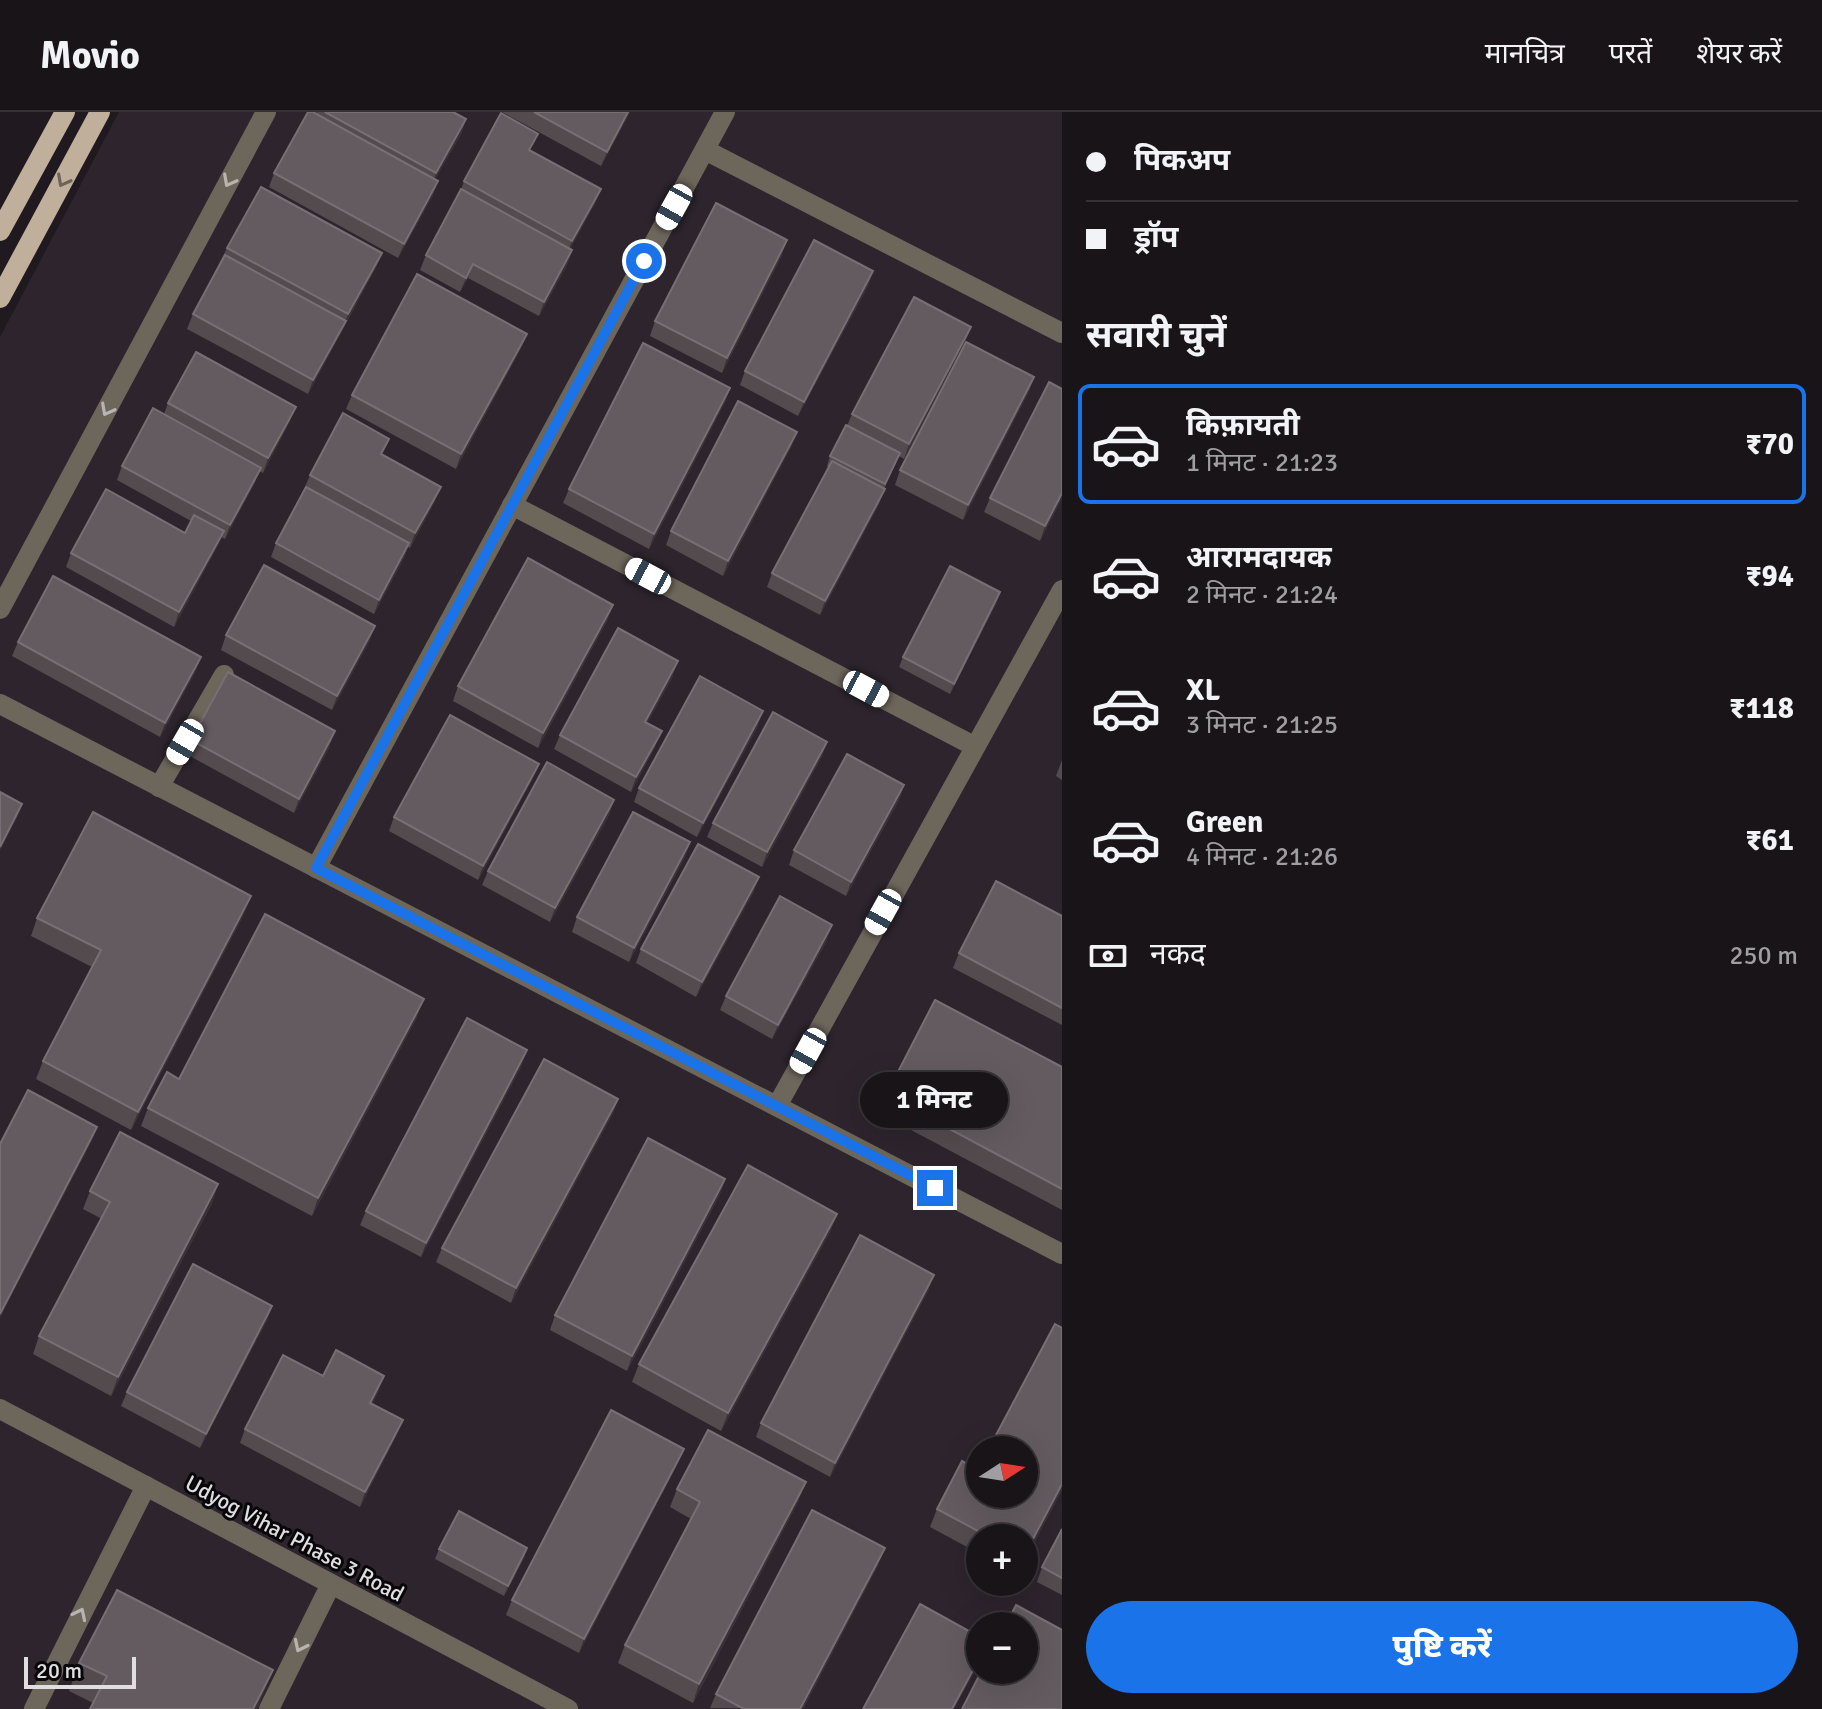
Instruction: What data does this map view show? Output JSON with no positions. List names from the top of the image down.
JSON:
{
  "streets": {
    "lane": ["Udyog Vihar Phase 3 Road"]
  },
  "scale_bar": "20 m",
  "north": "right",
  "page": {
    "header": "Movio",
    "nav": ["मानचित्र", "परतें", "शेयर करें"],
    "banner": ["पिकअप", "ड्रॉप"],
    "heading": "सवारी चुनें",
    "list": [
      {
        "name": "किफ़ायती",
        "note": "1 मिनट · 21:23",
        "value": "₹70"
      },
      {
        "name": "आरामदायक",
        "note": "2 मिनट · 21:24",
        "value": "₹94"
      },
      {
        "name": "XL",
        "note": "3 मिनट · 21:25",
        "value": "₹118"
      },
      {
        "name": "Green",
        "note": "4 मिनट · 21:26",
        "value": "₹61"
      }
    ],
    "pay": ["नकद", "250 m"],
    "bubble": "1 मिनट",
    "map_buttons": ["+", "−"],
    "buttons": "पुष्टि करें",
    "scale": "20 m"
  }
}
